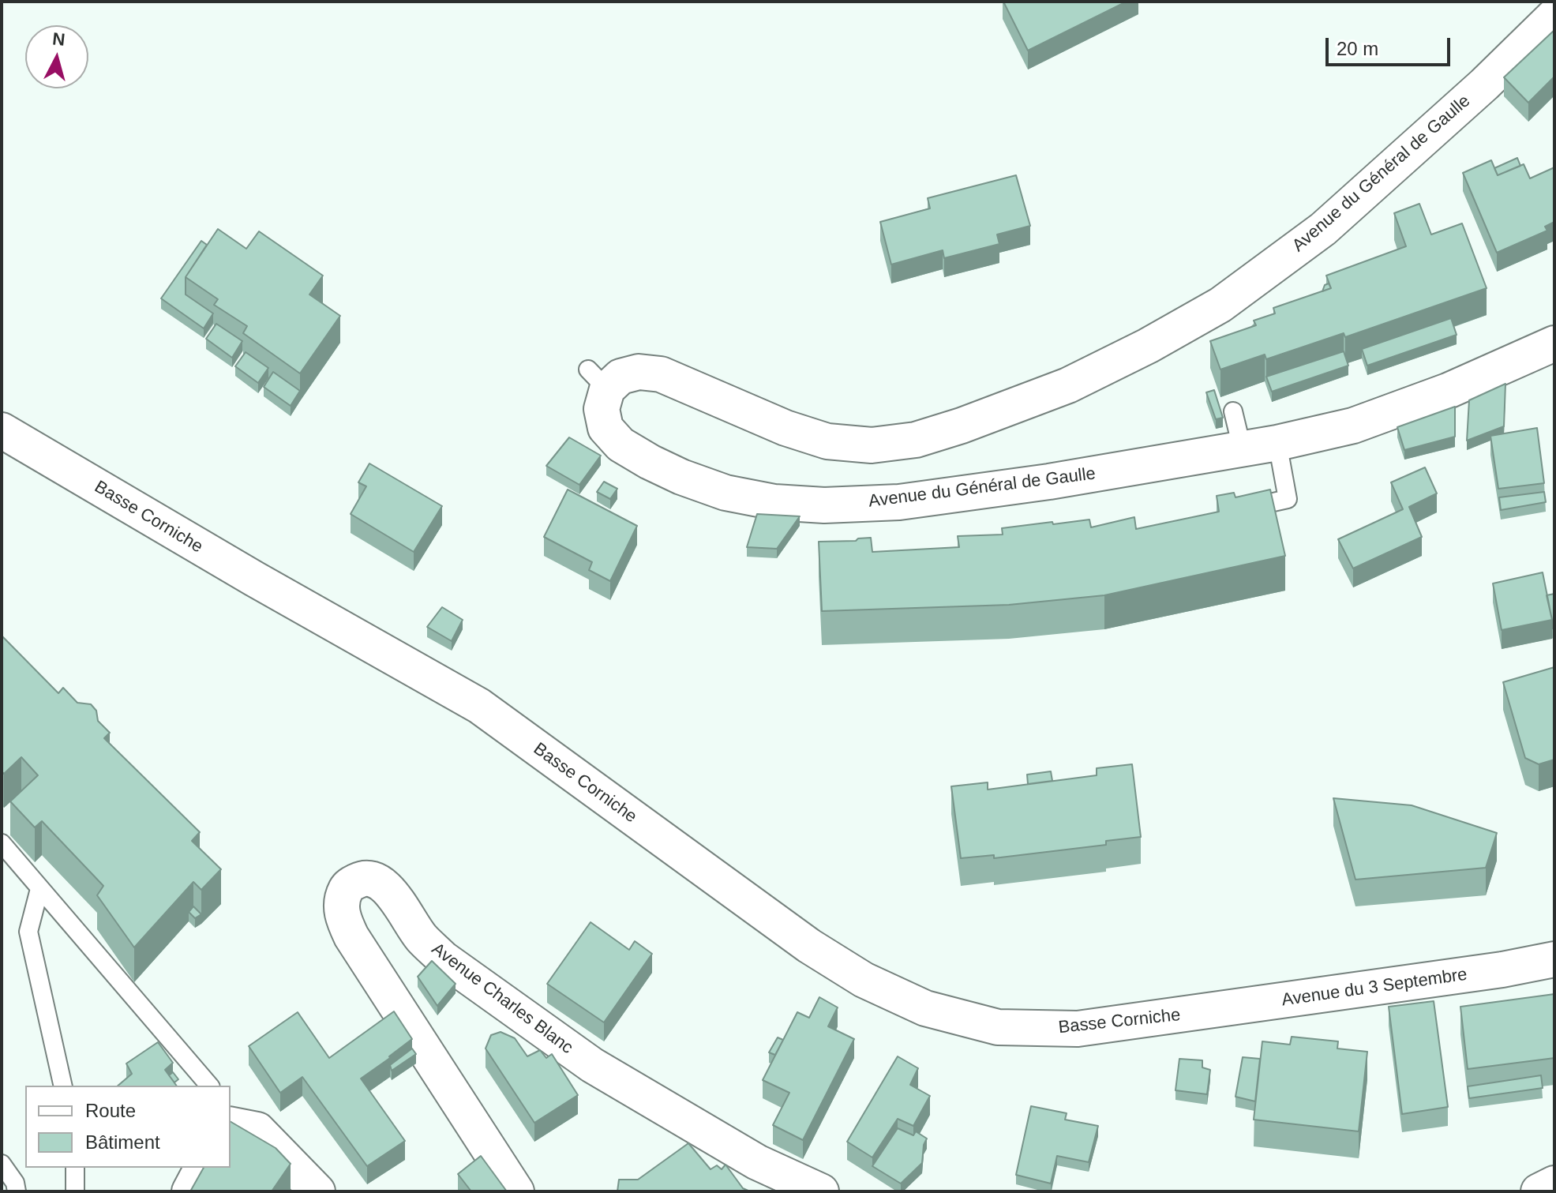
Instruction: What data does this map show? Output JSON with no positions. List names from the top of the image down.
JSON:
{
  "streets": {
    "street": [
      "Avenue du Général de Gaulle",
      "Basse Corniche",
      "Avenue du 3 Septembre",
      "Avenue Charles Blanc"
    ]
  },
  "crossings": [
    ["Basse Corniche", "Avenue du 3 Septembre"]
  ],
  "legend": ["Route", "Bâtiment"],
  "scale_bar": "20 m",
  "north": "top"
}
